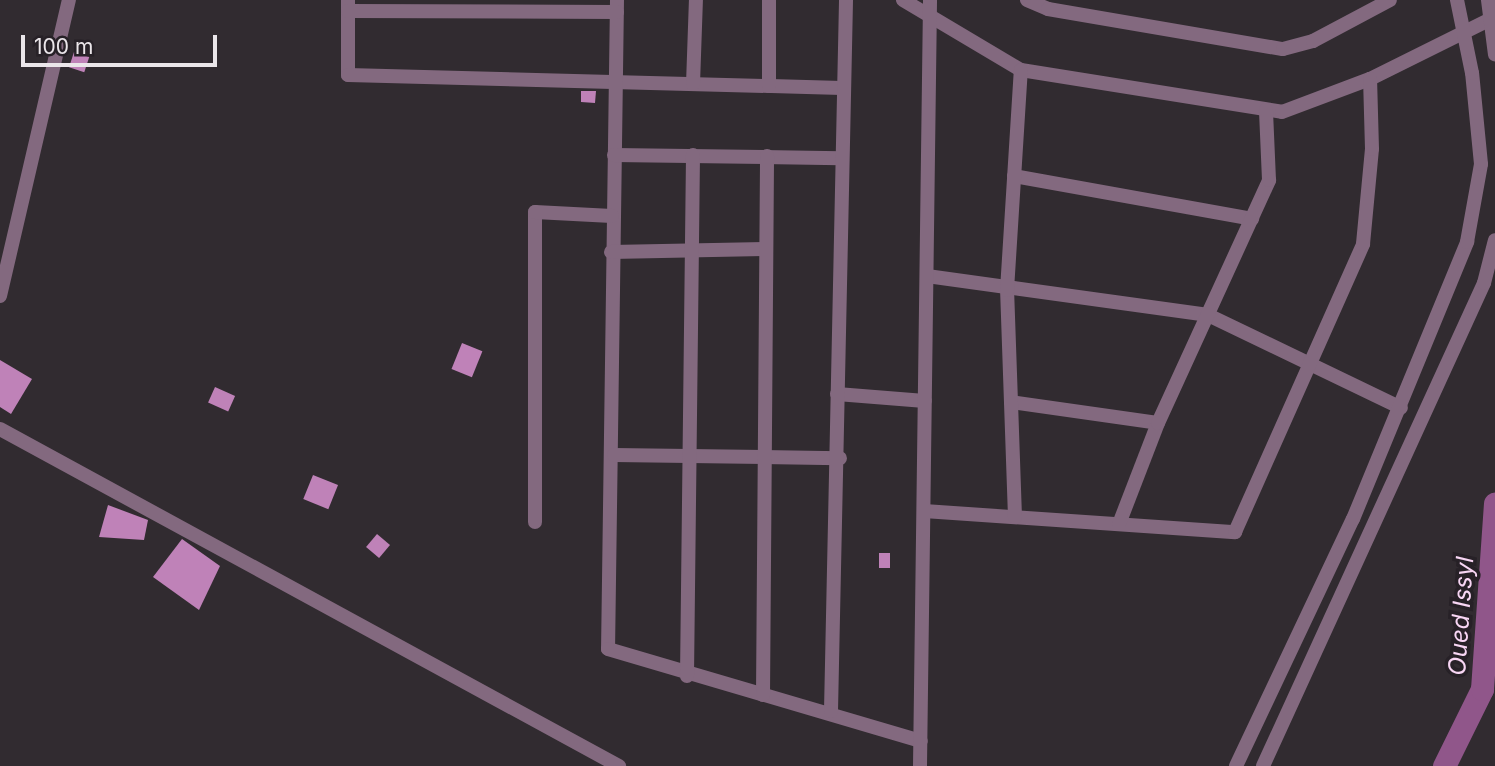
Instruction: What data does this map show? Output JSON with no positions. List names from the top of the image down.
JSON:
{
  "water": ["Oued Issyl"],
  "scale_bar": "100 m"
}
